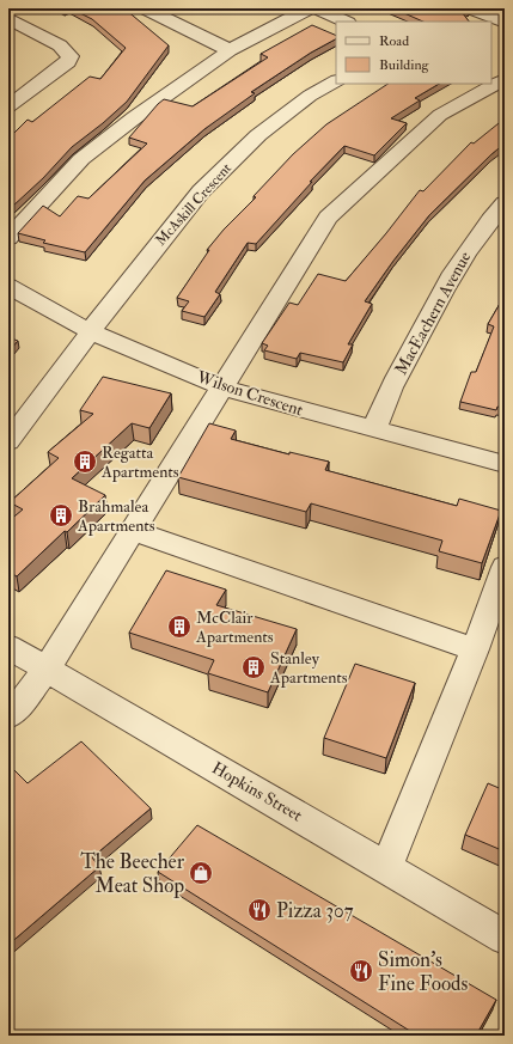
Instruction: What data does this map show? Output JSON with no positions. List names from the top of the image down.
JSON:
{
  "streets": {
    "street": [
      "McAskill Crescent",
      "MacEachern Avenue",
      "Wilson Crescent",
      "Hopkins Street"
    ]
  },
  "crossings": [
    ["McAskill Crescent", "Wilson Crescent"],
    ["MacEachern Avenue", "Wilson Crescent"]
  ],
  "places": {
    "building": [
      "Regatta Apartments",
      "Brahmalea Apartments",
      "McClair Apartments",
      "Stanley Apartments"
    ],
    "shop": ["The Beecher Meat Shop"],
    "restaurant": ["Pizza 307", "Simon's Fine Foods"]
  },
  "legend": ["Road", "Building"]
}
